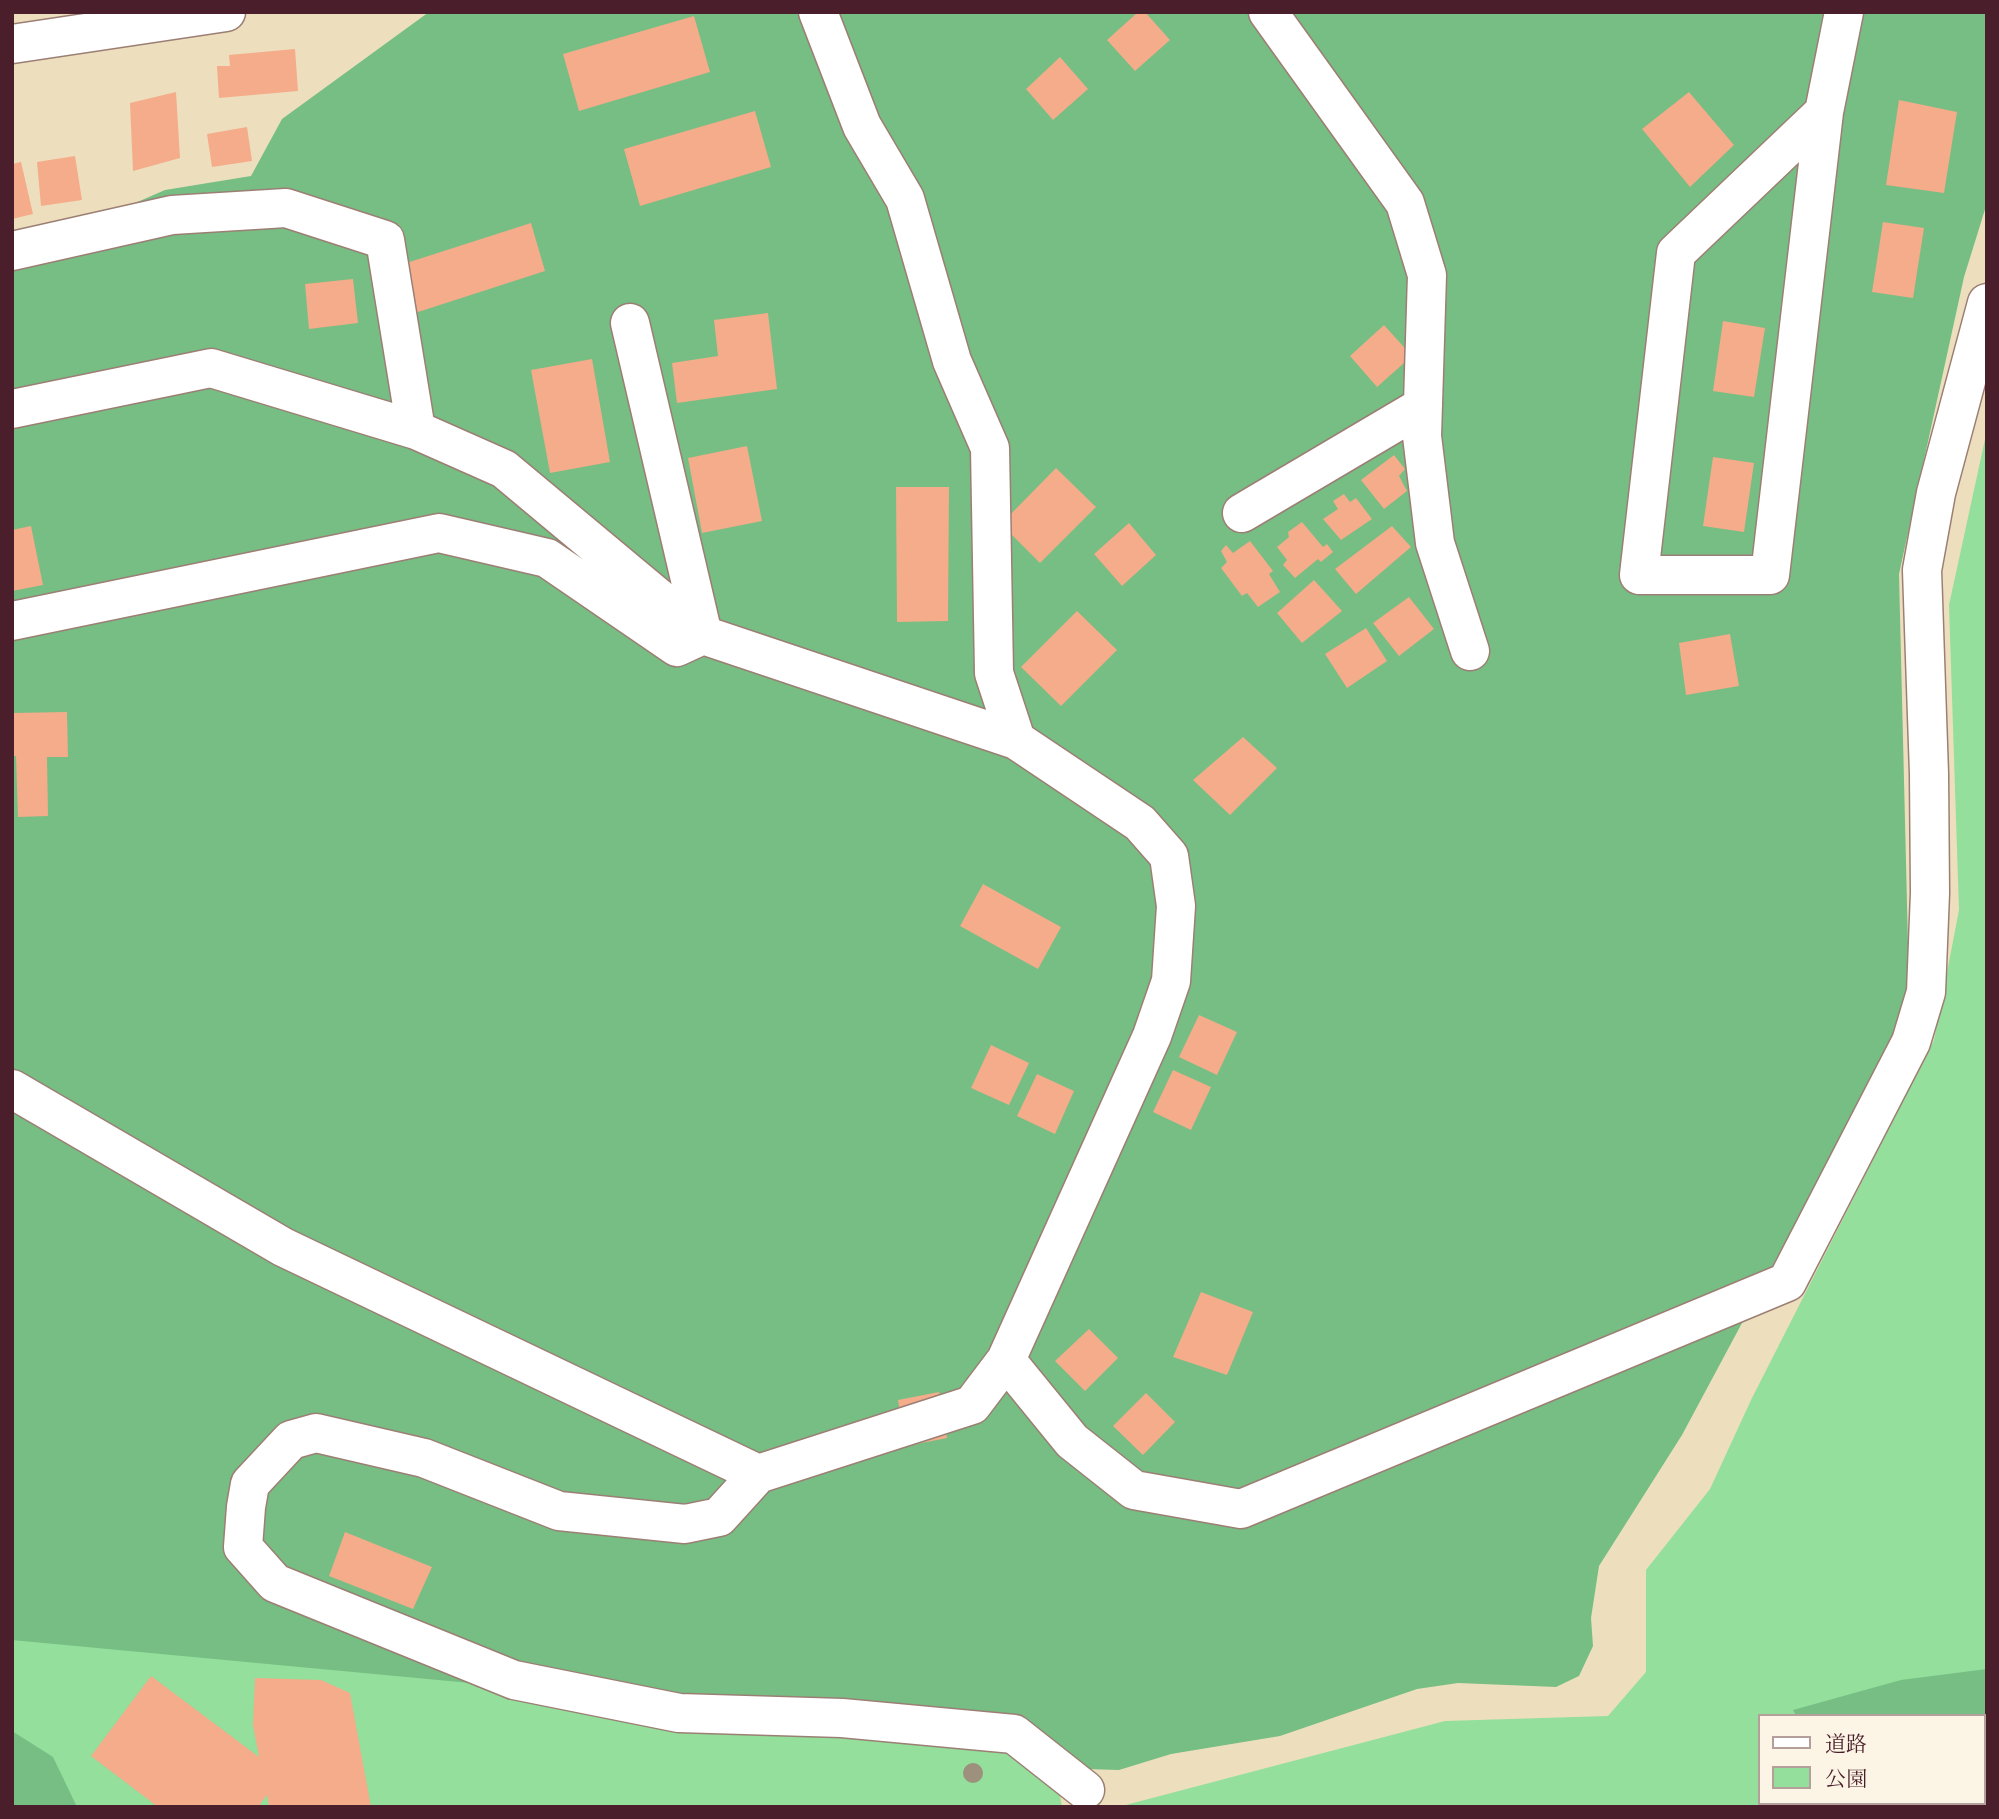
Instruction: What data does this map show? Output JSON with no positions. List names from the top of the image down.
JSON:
{
  "legend": ["道路", "公園"]
}
